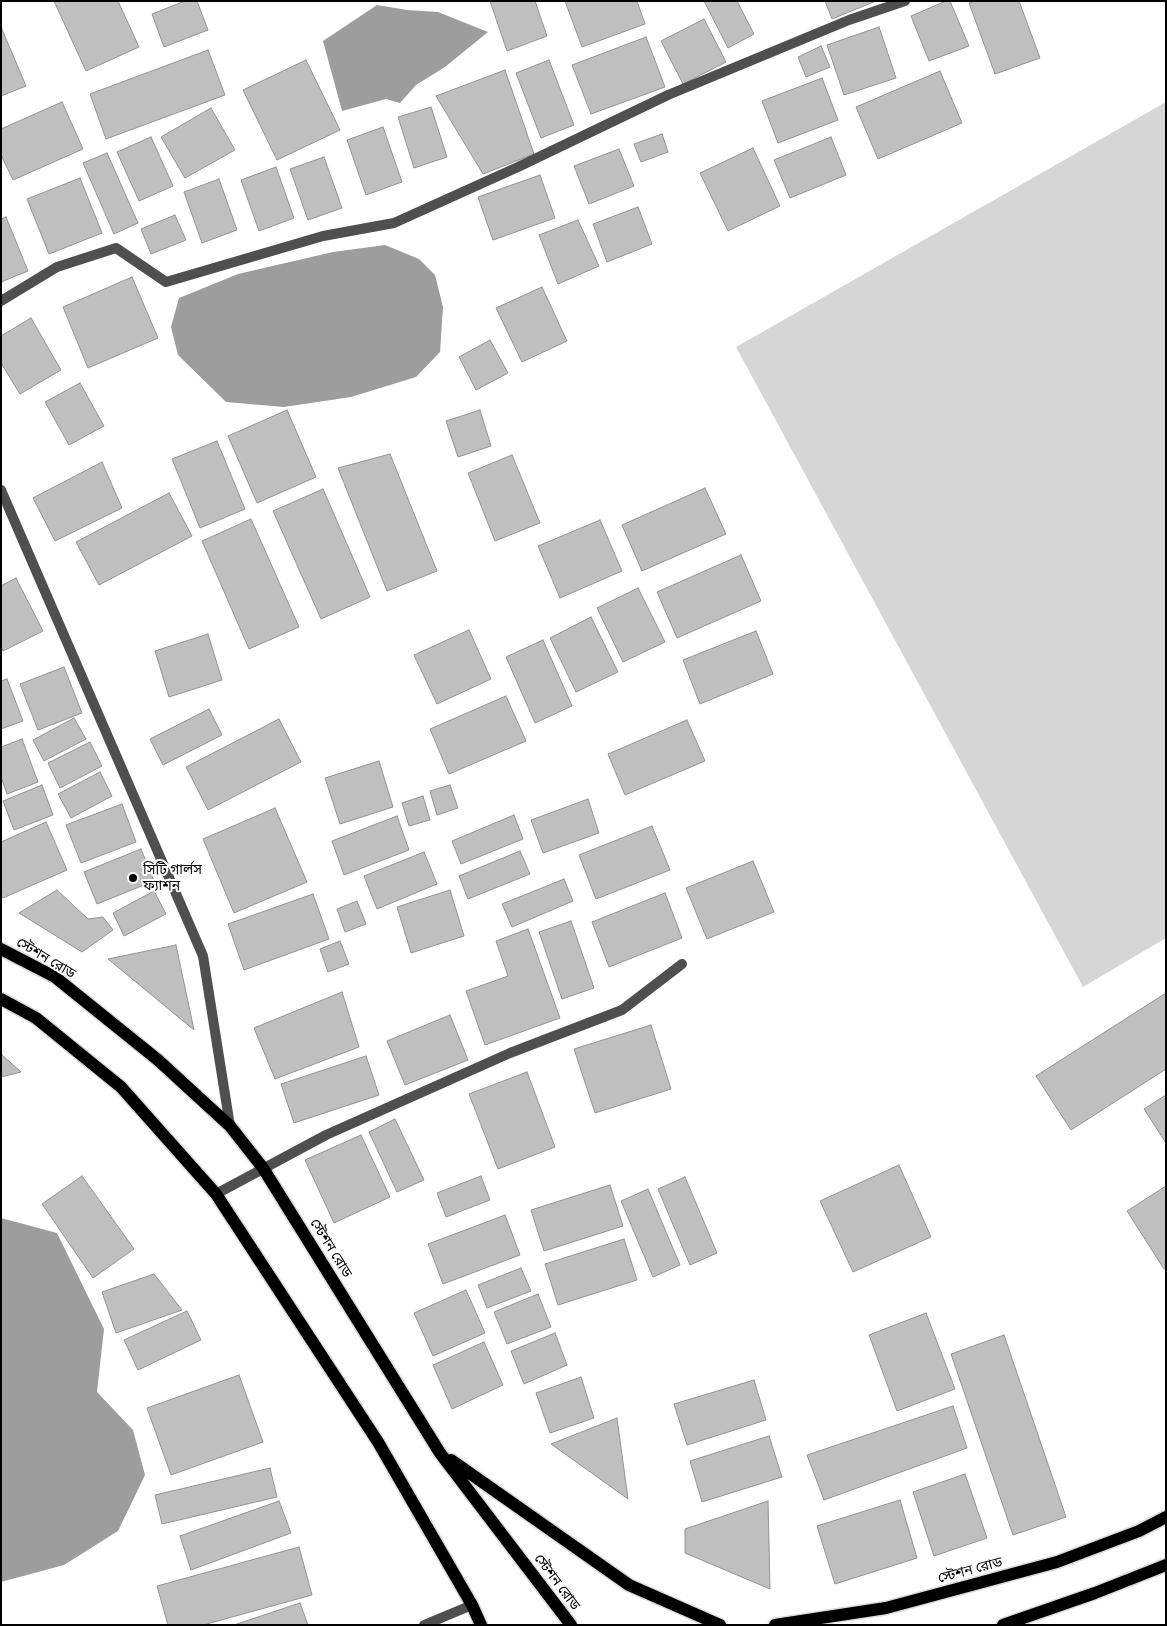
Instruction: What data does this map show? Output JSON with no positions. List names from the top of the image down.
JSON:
{
  "streets": {
    "main road": ["স্টেশন রোড"]
  },
  "places": ["সিটি গার্লস ফ্যাশন"]
}
